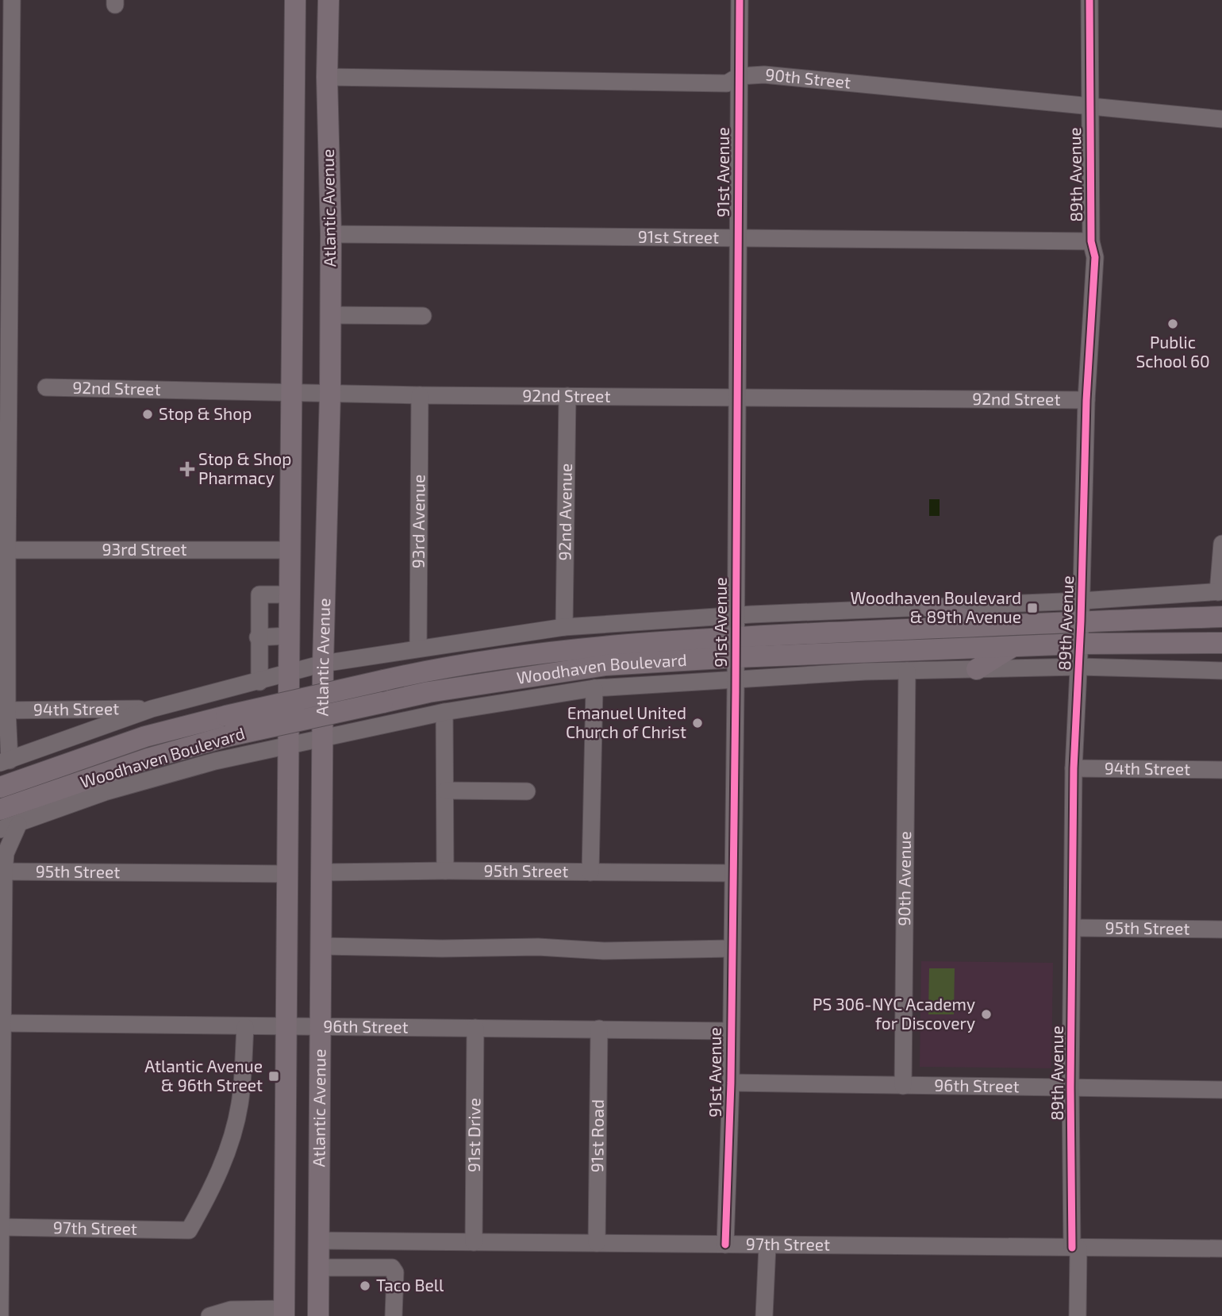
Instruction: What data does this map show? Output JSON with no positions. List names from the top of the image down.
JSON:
{
  "streets": {
    "main road": ["Atlantic Avenue", "Woodhaven Boulevard"],
    "street": [
      "90th Street",
      "91st Avenue",
      "89th Avenue",
      "91st Street",
      "92nd Street",
      "92nd Avenue",
      "93rd Avenue",
      "93rd Street",
      "94th Street",
      "95th Street",
      "90th Avenue",
      "96th Street",
      "91st Drive",
      "91st Road",
      "97th Street"
    ]
  },
  "crossings": [
    ["90th Street", "91st Avenue"],
    ["90th Street", "89th Avenue"],
    ["90th Street", "Atlantic Avenue"],
    ["91st Avenue", "91st Street"],
    ["91st Avenue", "92nd Street"],
    ["91st Avenue", "Woodhaven Boulevard"],
    ["91st Avenue", "95th Street"],
    ["91st Avenue", "96th Street"],
    ["91st Avenue", "97th Street"],
    ["89th Avenue", "91st Street"],
    ["89th Avenue", "92nd Street"],
    ["89th Avenue", "Woodhaven Boulevard"],
    ["89th Avenue", "94th Street"],
    ["89th Avenue", "95th Street"],
    ["89th Avenue", "96th Street"],
    ["89th Avenue", "97th Street"],
    ["Atlantic Avenue", "91st Street"],
    ["Atlantic Avenue", "92nd Street"],
    ["Atlantic Avenue", "93rd Street"],
    ["Atlantic Avenue", "Woodhaven Boulevard"],
    ["Atlantic Avenue", "95th Street"],
    ["Atlantic Avenue", "96th Street"],
    ["Atlantic Avenue", "97th Street"],
    ["92nd Street", "92nd Avenue"],
    ["92nd Street", "93rd Avenue"],
    ["92nd Avenue", "Woodhaven Boulevard"],
    ["93rd Avenue", "Woodhaven Boulevard"],
    ["Woodhaven Boulevard", "90th Avenue"],
    ["90th Avenue", "96th Street"],
    ["96th Street", "91st Drive"],
    ["96th Street", "91st Road"],
    ["96th Street", "97th Street"],
    ["91st Drive", "97th Street"],
    ["91st Road", "97th Street"]
  ],
  "places": {
    "other": [
      "Public School 60",
      "Stop & Shop",
      "Emanuel United Church of Christ",
      "PS 306-NYC Academy for Discovery",
      "Taco Bell"
    ],
    "health": ["Stop & Shop Pharmacy"],
    "transit": ["Woodhaven Boulevard & 89th Avenue", "Atlantic Avenue & 96th Street"]
  }
}
